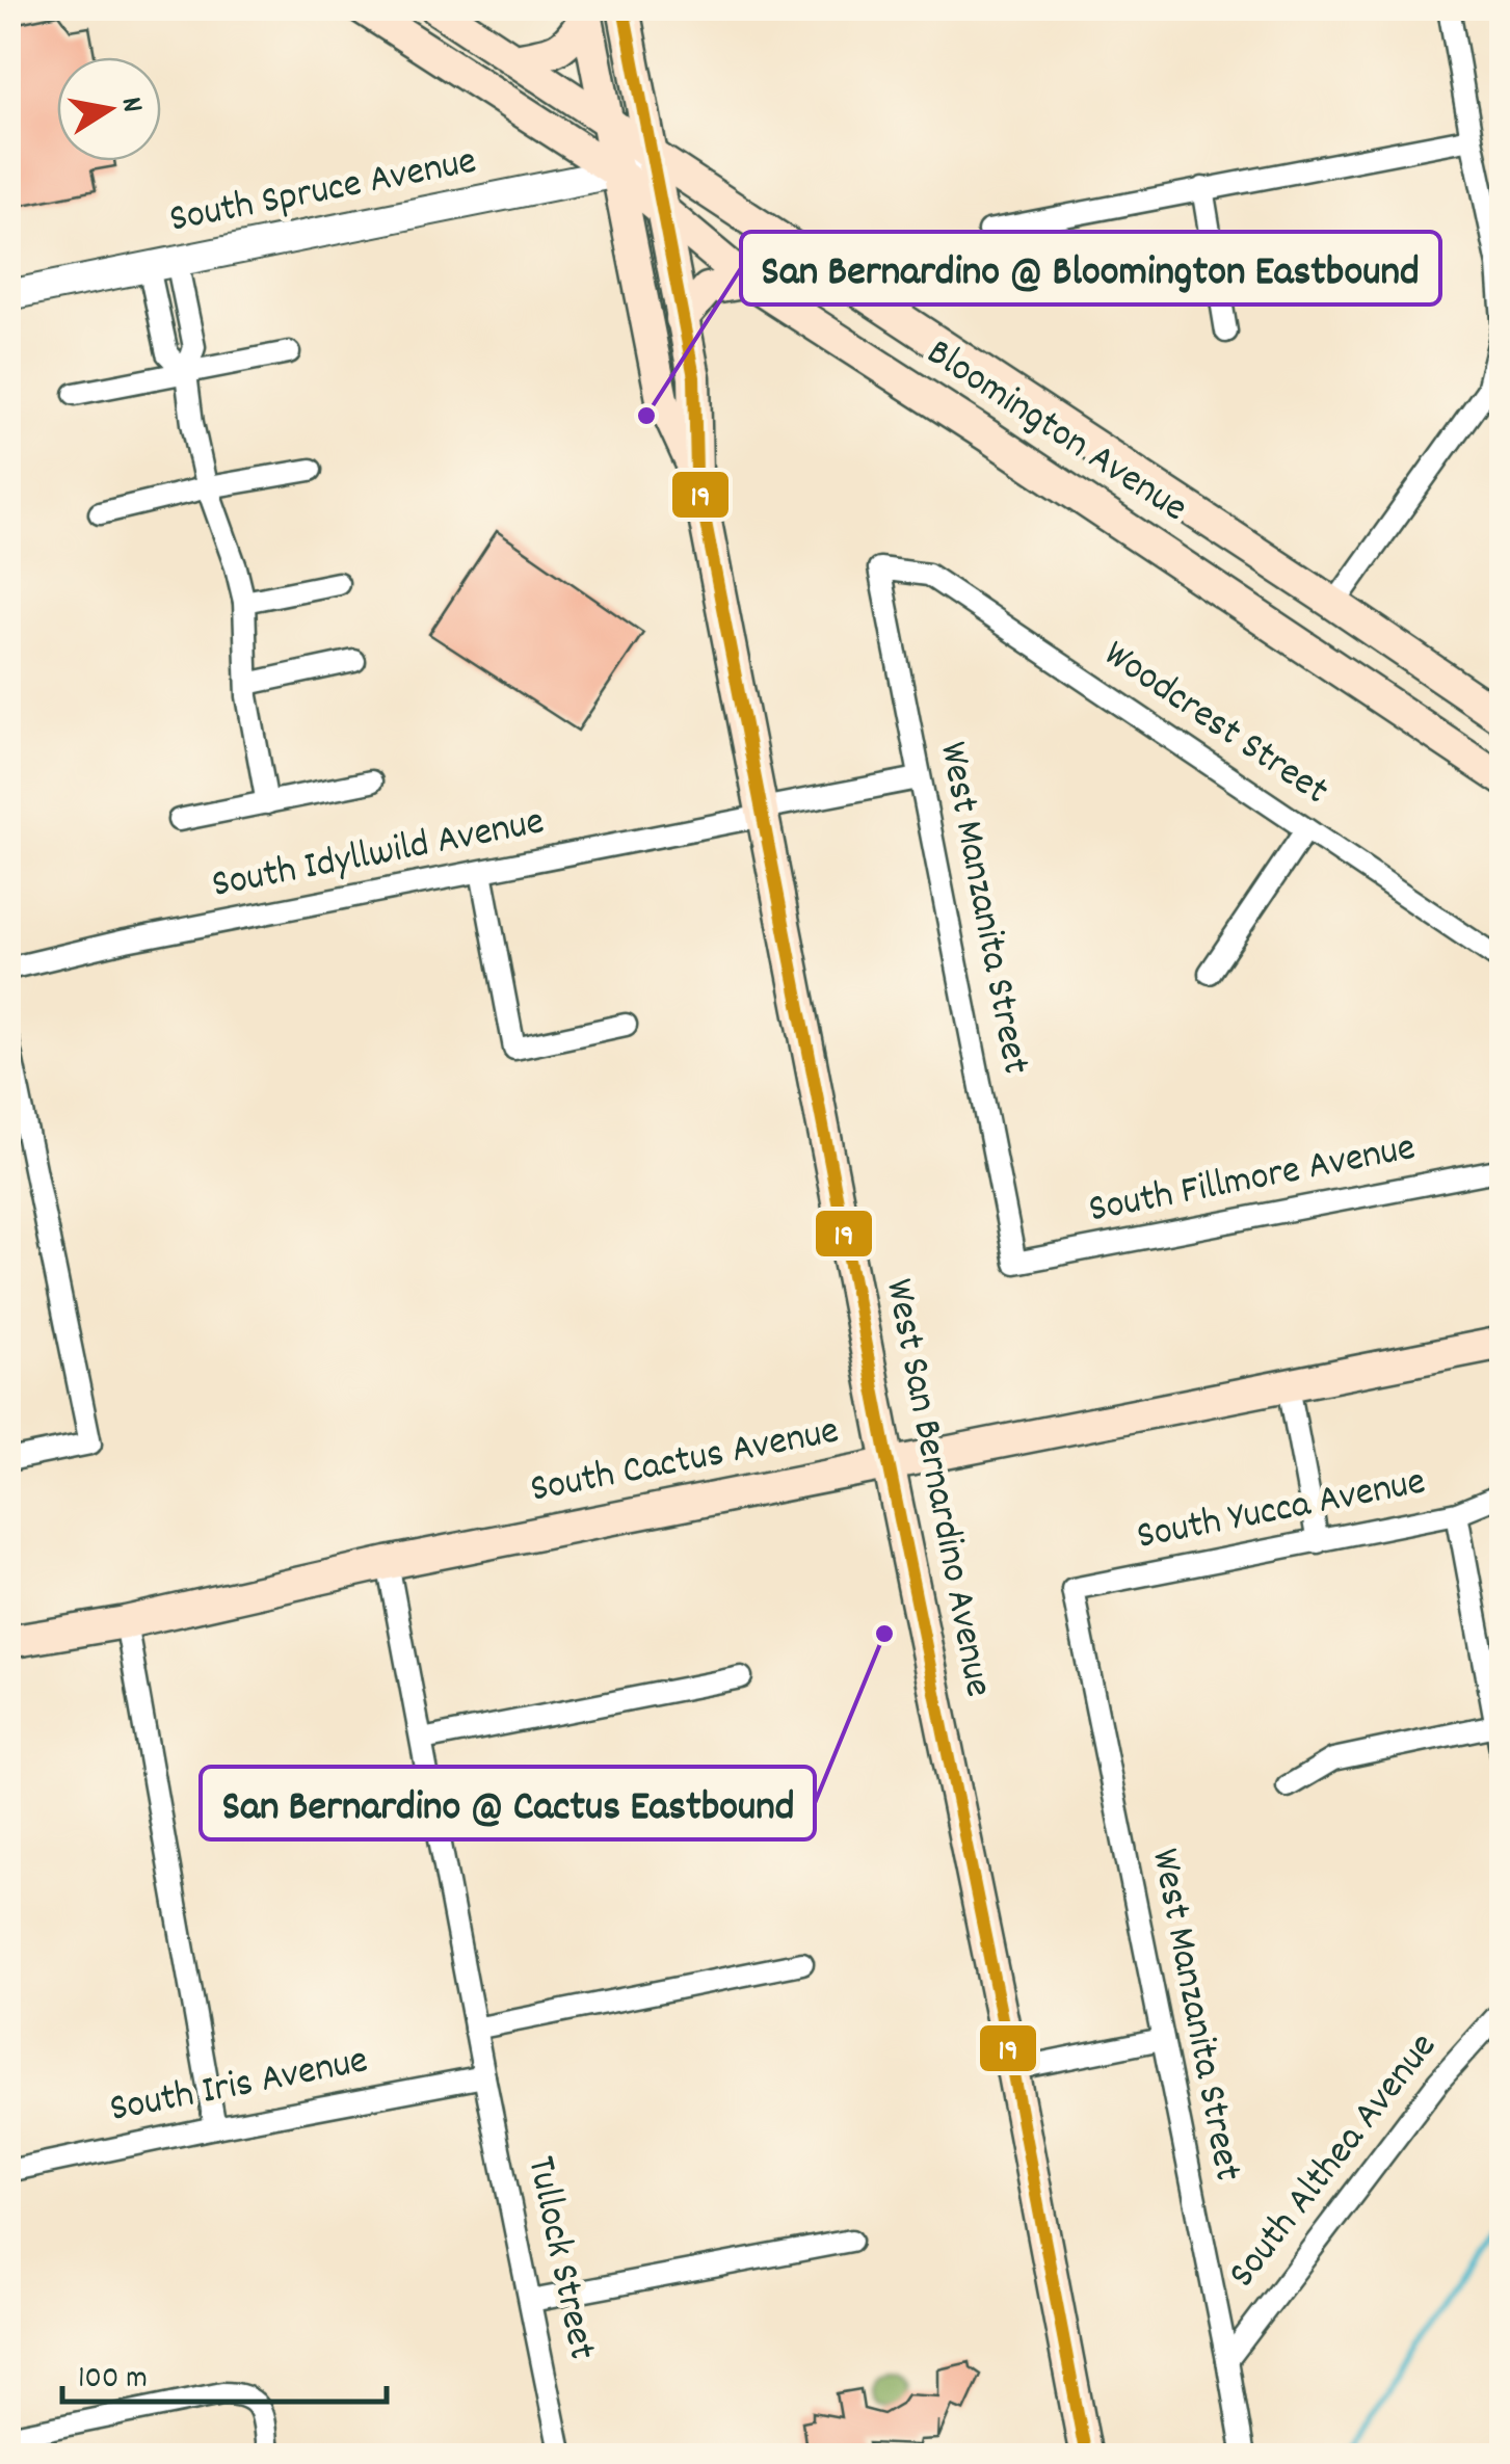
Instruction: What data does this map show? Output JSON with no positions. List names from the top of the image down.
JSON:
{
  "streets": {
    "main road": ["Bloomington Avenue", "South Cactus Avenue", "West San Bernardino Avenue"],
    "street": [
      "South Spruce Avenue",
      "Woodcrest Street",
      "South Idyllwild Avenue",
      "West Manzanita Street",
      "South Fillmore Avenue",
      "South Yucca Avenue",
      "South Iris Avenue",
      "South Althea Avenue",
      "Tullock Street"
    ]
  },
  "crossings": [
    ["South Spruce Avenue", "Bloomington Avenue"],
    ["South Spruce Avenue", "West San Bernardino Avenue"],
    ["Bloomington Avenue", "West San Bernardino Avenue"],
    ["Woodcrest Street", "West Manzanita Street"],
    ["South Idyllwild Avenue", "West Manzanita Street"],
    ["South Idyllwild Avenue", "West San Bernardino Avenue"],
    ["West Manzanita Street", "South Fillmore Avenue"],
    ["West Manzanita Street", "South Yucca Avenue"],
    ["West Manzanita Street", "South Althea Avenue"],
    ["South Cactus Avenue", "West San Bernardino Avenue"],
    ["South Iris Avenue", "Tullock Street"]
  ],
  "places": ["San Bernardino @ Bloomington Eastbound", "San Bernardino @ Cactus Eastbound"],
  "lines": ["transit line 19"],
  "scale_bar": "100 m",
  "north": "right"
}
